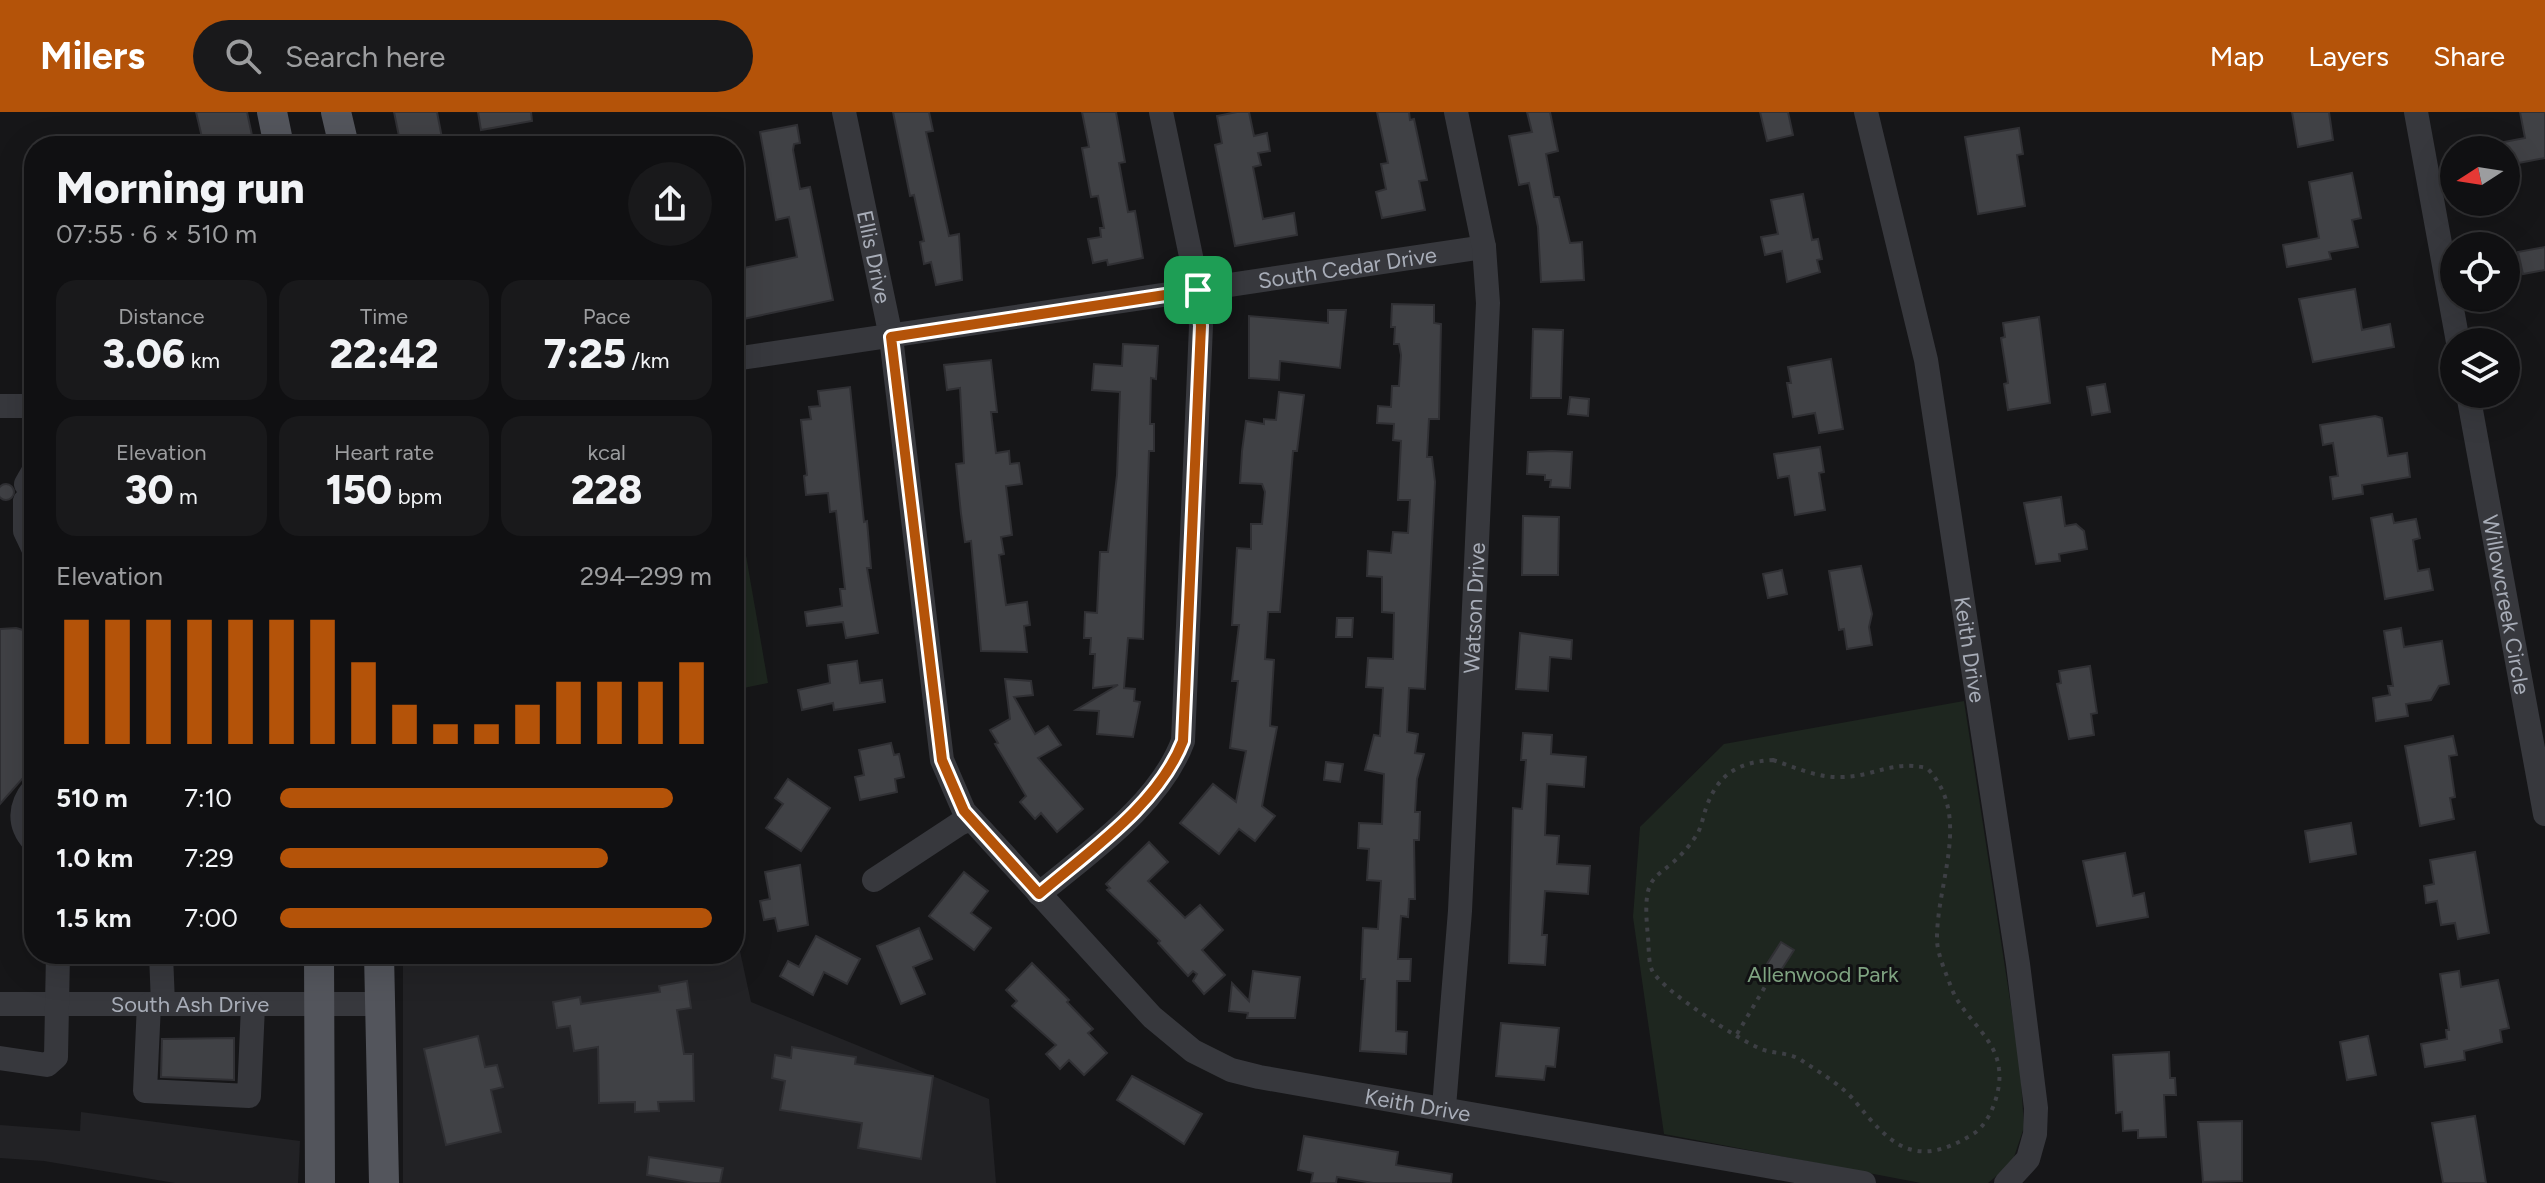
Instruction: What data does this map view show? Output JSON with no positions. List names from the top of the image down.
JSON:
{
  "streets": {
    "street": [
      "Ellis Drive",
      "South Cedar Drive",
      "Willowcreek Circle",
      "Watson Drive",
      "Keith Drive",
      "South Ash Drive"
    ]
  },
  "crossings": [
    ["Ellis Drive", "South Cedar Drive"],
    ["Ellis Drive", "Keith Drive"],
    ["South Cedar Drive", "Watson Drive"],
    ["Watson Drive", "Keith Drive"]
  ],
  "parks": ["Allenwood Park"],
  "north": "left",
  "page": {
    "header": "Milers",
    "search": "Search here",
    "nav": ["Map", "Layers", "Share"],
    "heading": ["Morning run", "07:55 · 6 × 510 m"],
    "stats": [
      ["Distance", "3.06 km"],
      ["Time", "22:42"],
      ["Pace", "7:25 /km"],
      ["Elevation", "30 m"],
      ["Heart rate", "150 bpm"],
      ["kcal", "228"]
    ],
    "chart": ["Elevation", "294–299 m"],
    "list": [
      {
        "name": "510 m",
        "note": "7:10"
      },
      {
        "name": "1.0 km",
        "note": "7:29"
      },
      {
        "name": "1.5 km",
        "note": "7:00"
      }
    ]
  }
}
